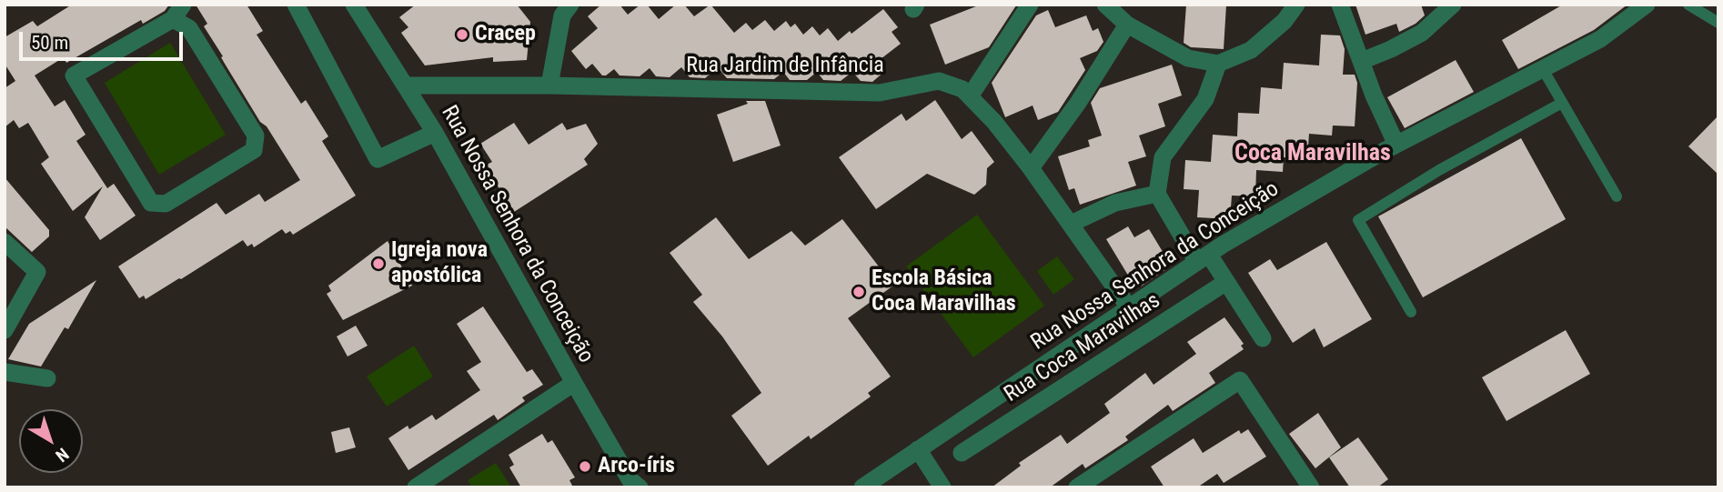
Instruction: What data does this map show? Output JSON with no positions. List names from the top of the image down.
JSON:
{
  "streets": {
    "street": ["Rua Jardim de Infância", "Rua Nossa Senhora da Conceição", "Rua Coca Maravilhas"]
  },
  "crossings": [
    ["Rua Jardim de Infância", "Rua Nossa Senhora da Conceição"]
  ],
  "districts": ["Coca Maravilhas"],
  "places": [
    "Cracep",
    "Igreja nova apostólica",
    "Escola Básica Coca Maravilhas",
    "Arco-íris"
  ],
  "scale_bar": "50 m",
  "north": "bottom right"
}
